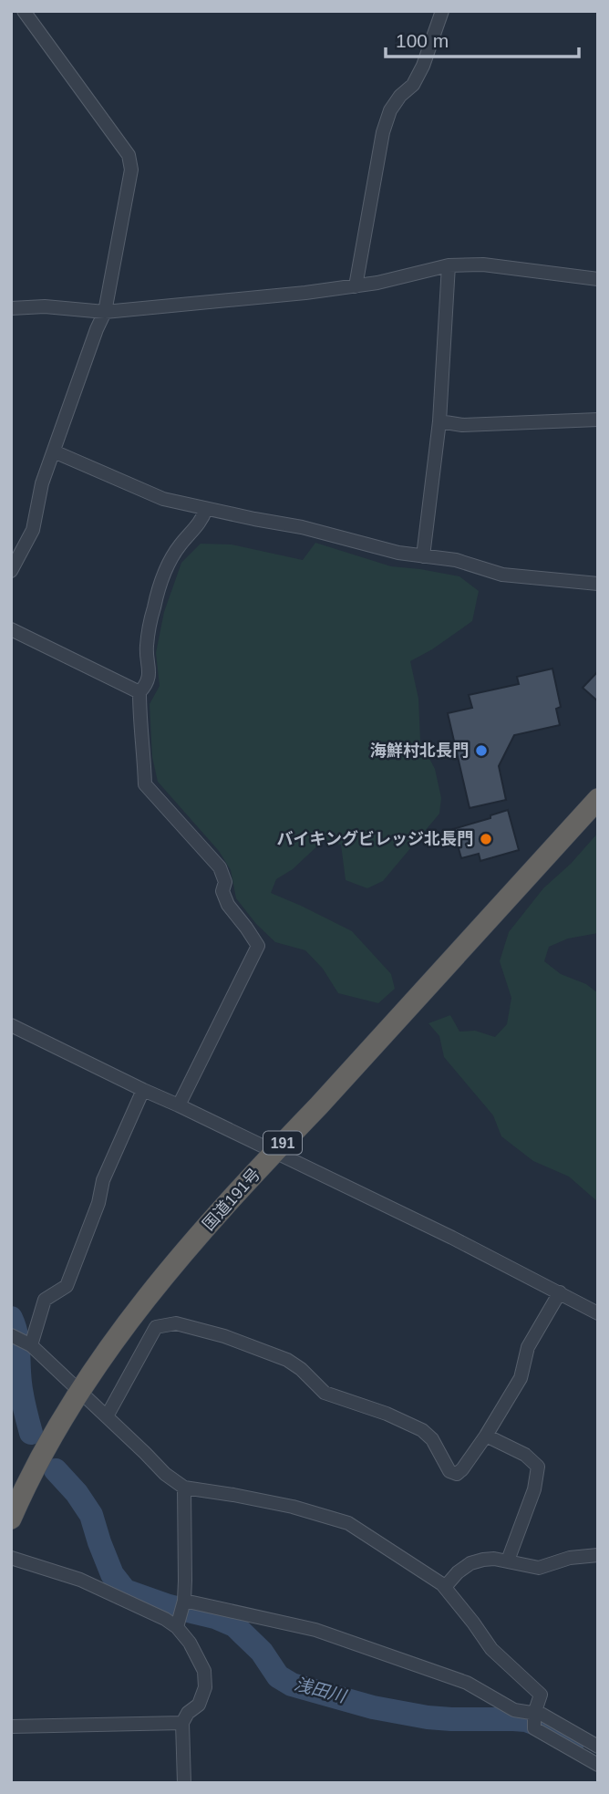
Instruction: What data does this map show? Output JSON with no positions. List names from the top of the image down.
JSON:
{
  "streets": {
    "highway": ["191", "国道191号"]
  },
  "water": ["浅田川"],
  "places": ["海鮮村北長門", "バイキングビレッジ北長門"],
  "scale_bar": "100 m"
}
